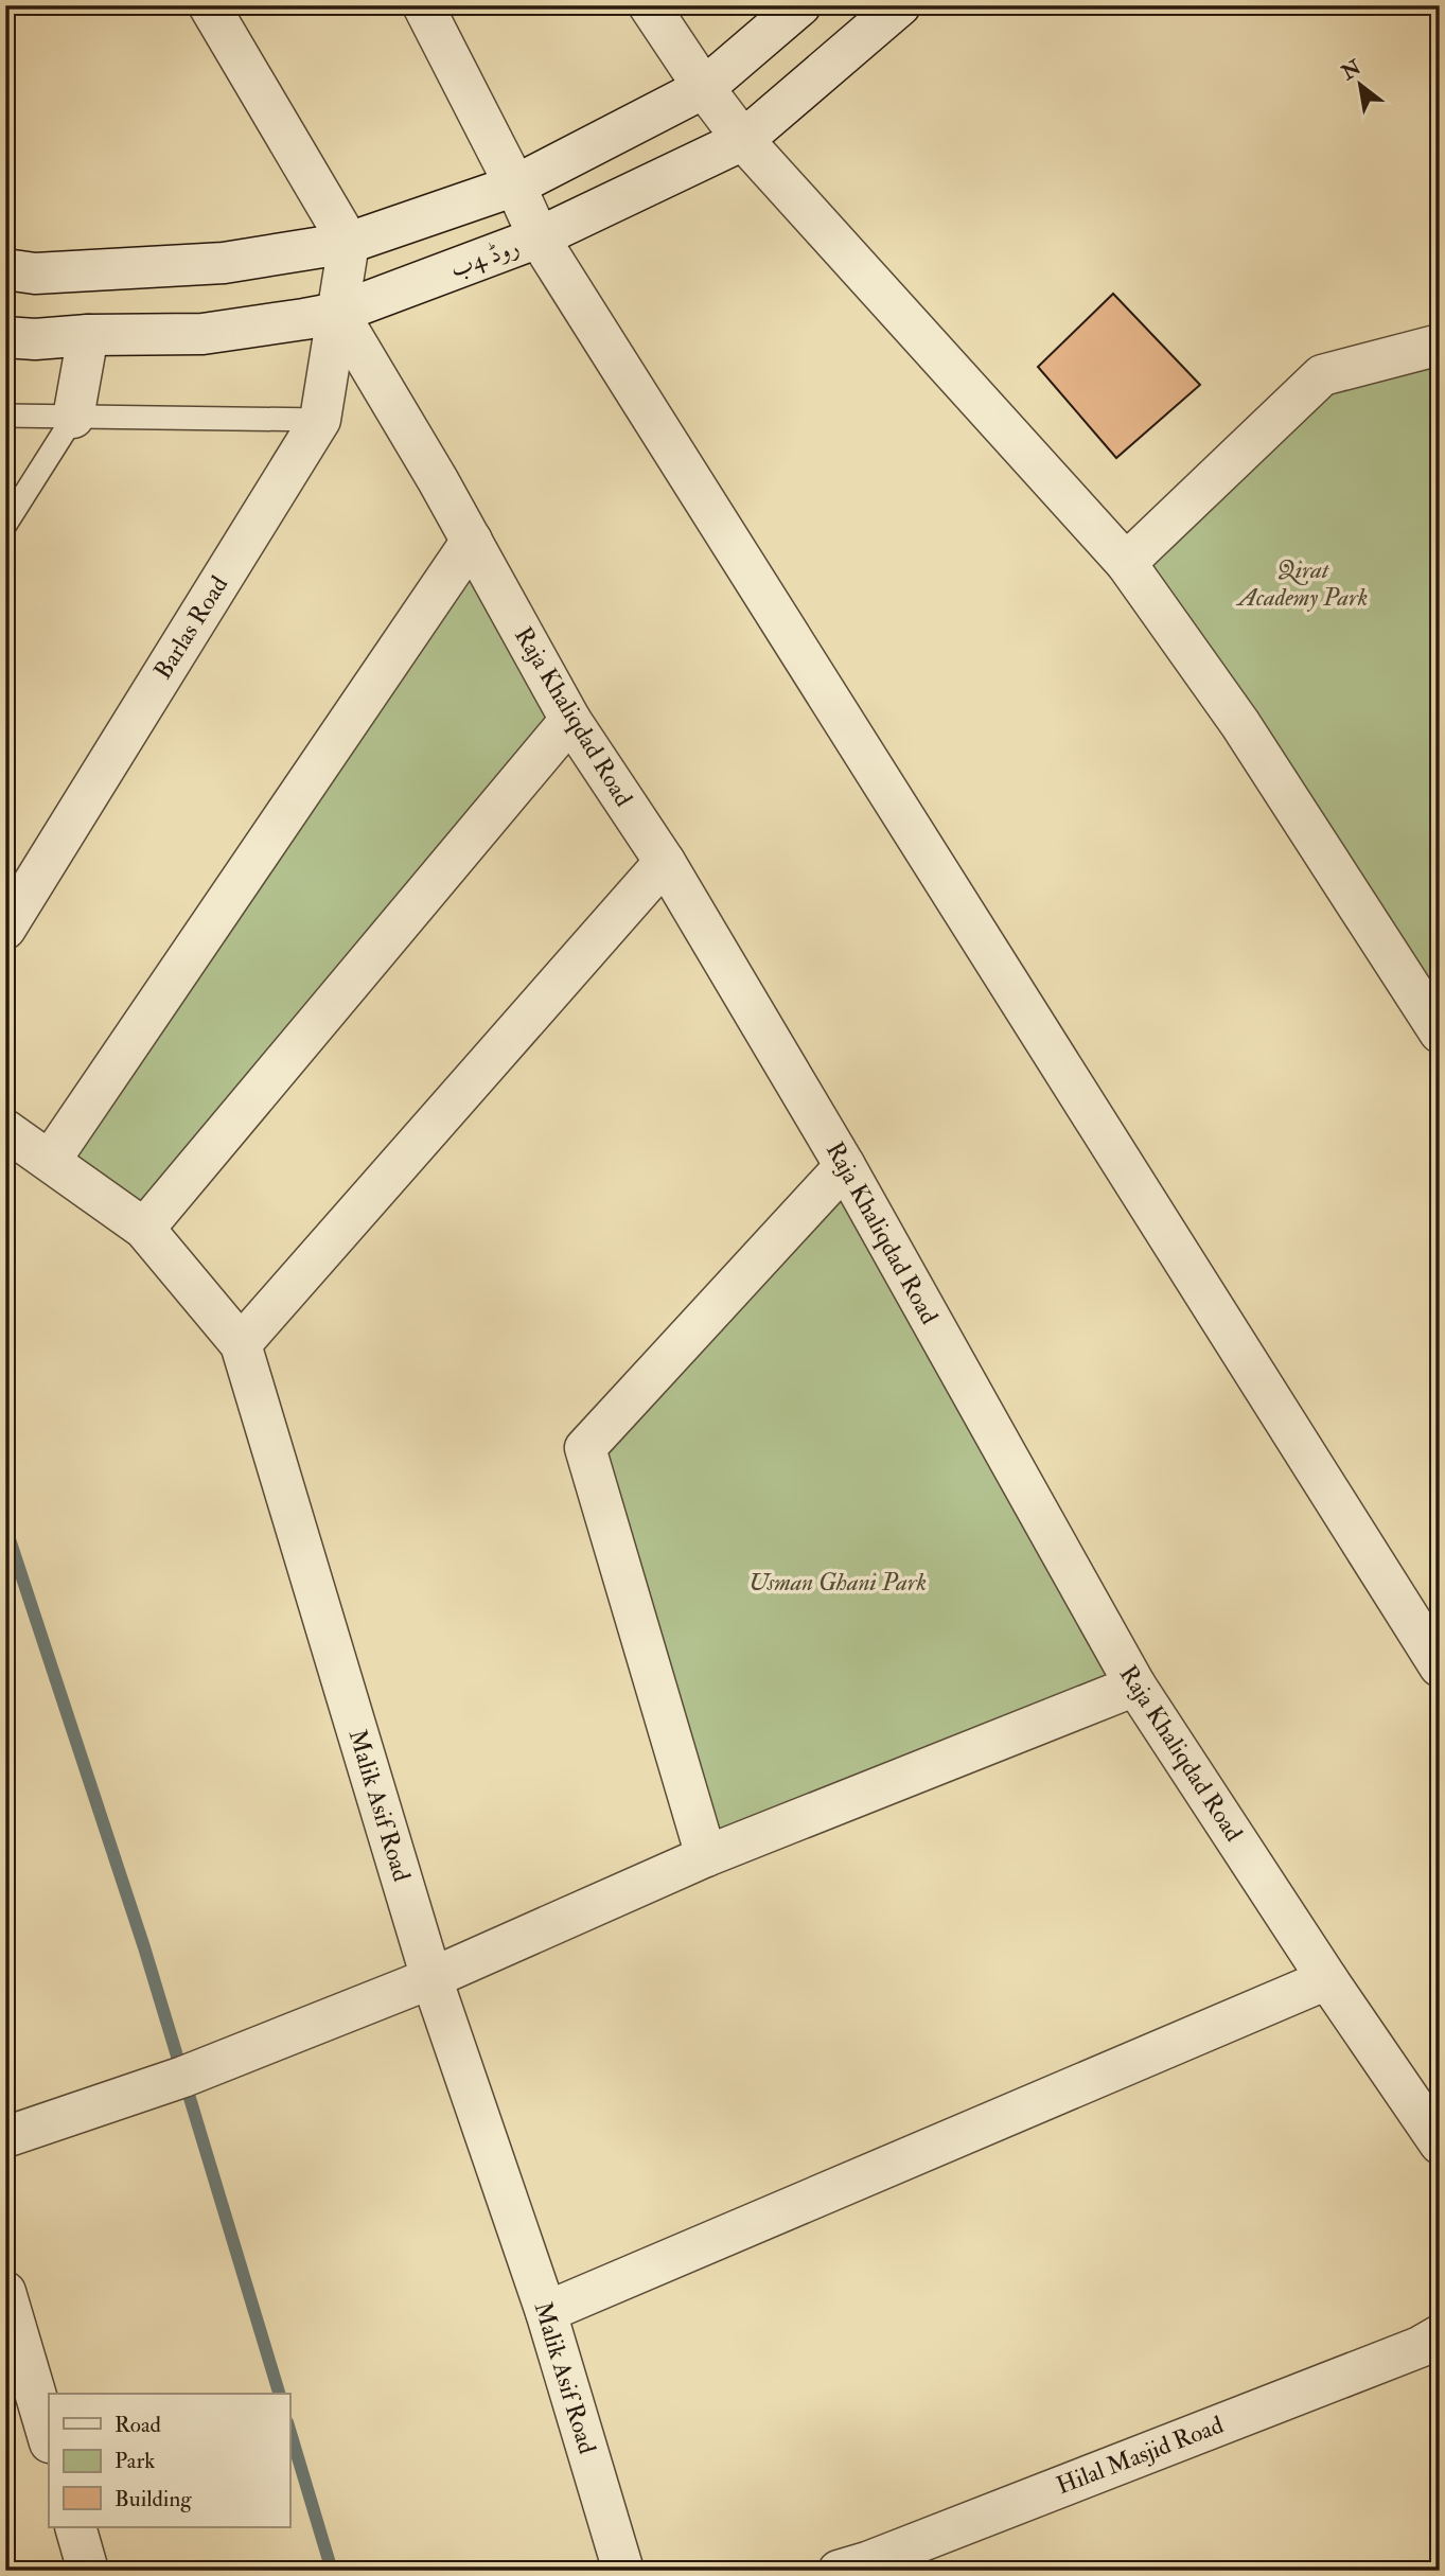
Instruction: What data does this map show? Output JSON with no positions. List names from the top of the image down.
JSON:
{
  "streets": {
    "street": [
      "روڈ 4ب",
      "Barlas Road",
      "Raja Khaliqdad Road",
      "Malik Asif Road",
      "Hilal Masjid Road"
    ]
  },
  "crossings": [
    ["روڈ 4ب", "Barlas Road"],
    ["روڈ 4ب", "Raja Khaliqdad Road"],
    ["Barlas Road", "Raja Khaliqdad Road"]
  ],
  "parks": ["Qirat Academy Park", "Usman Ghani Park"],
  "legend": ["Road", "Park", "Building"],
  "north": "top left"
}
